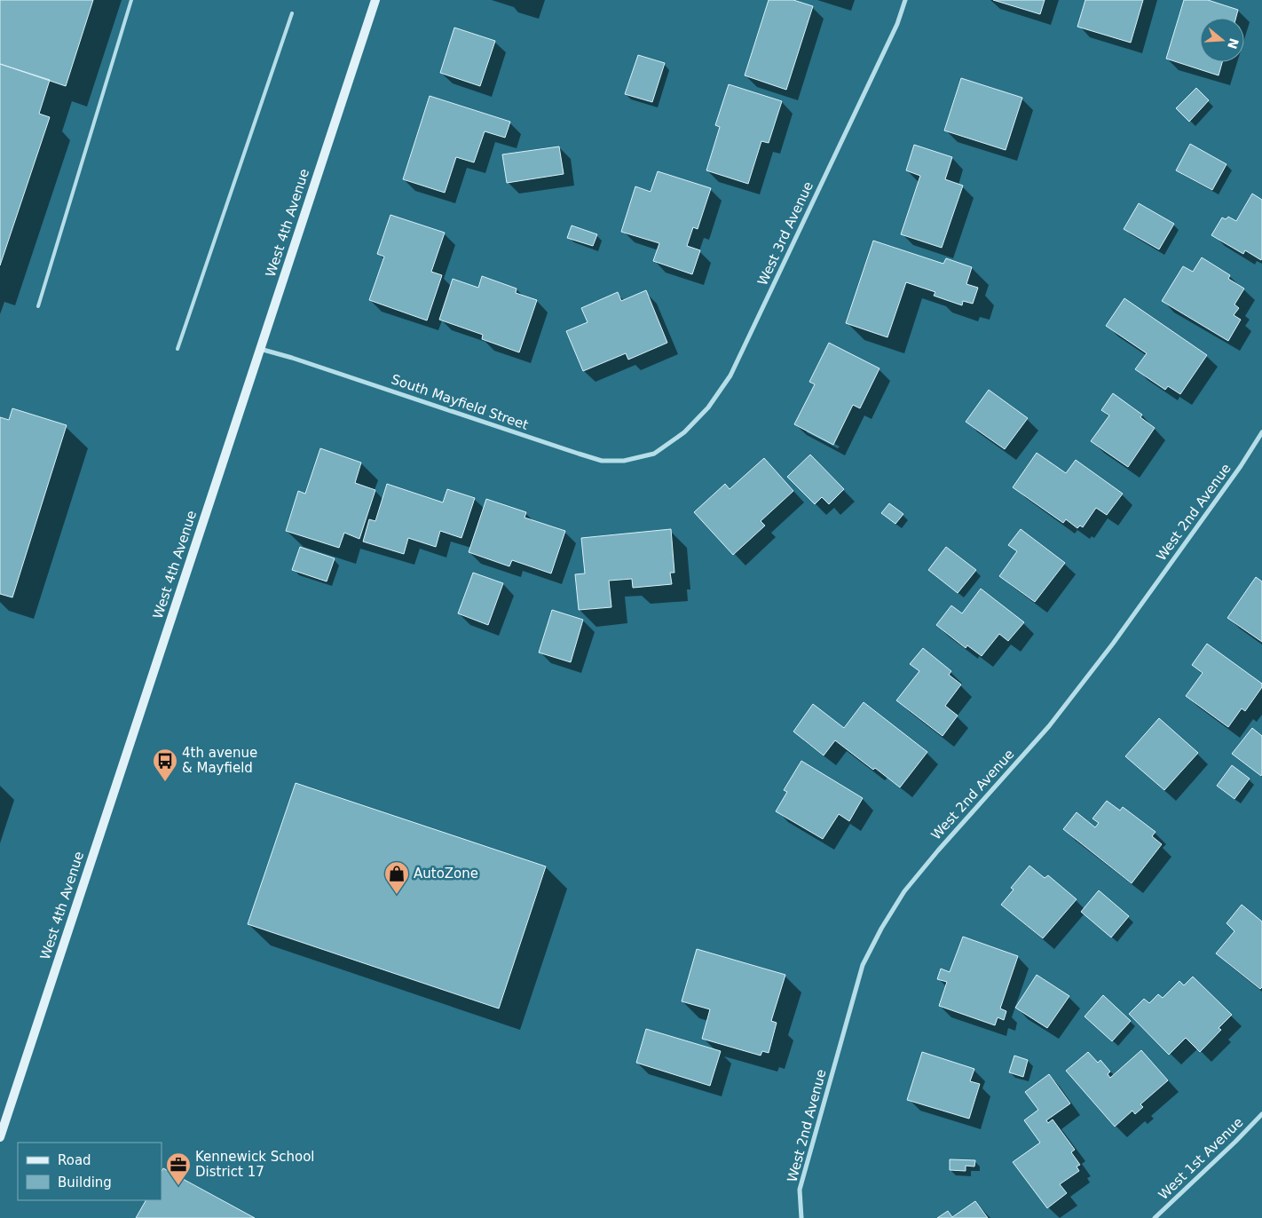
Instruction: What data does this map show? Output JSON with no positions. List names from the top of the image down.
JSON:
{
  "streets": {
    "main road": ["West 4th Avenue"],
    "street": [
      "West 3rd Avenue",
      "South Mayfield Street",
      "West 2nd Avenue",
      "West 1st Avenue"
    ]
  },
  "crossings": [
    ["West 4th Avenue", "South Mayfield Street"],
    ["West 3rd Avenue", "South Mayfield Street"]
  ],
  "places": {
    "bus stop": ["4th avenue & Mayfield"],
    "shop": ["AutoZone"],
    "office": ["Kennewick School District 17"]
  },
  "legend": ["Road", "Building"],
  "north": "right"
}
